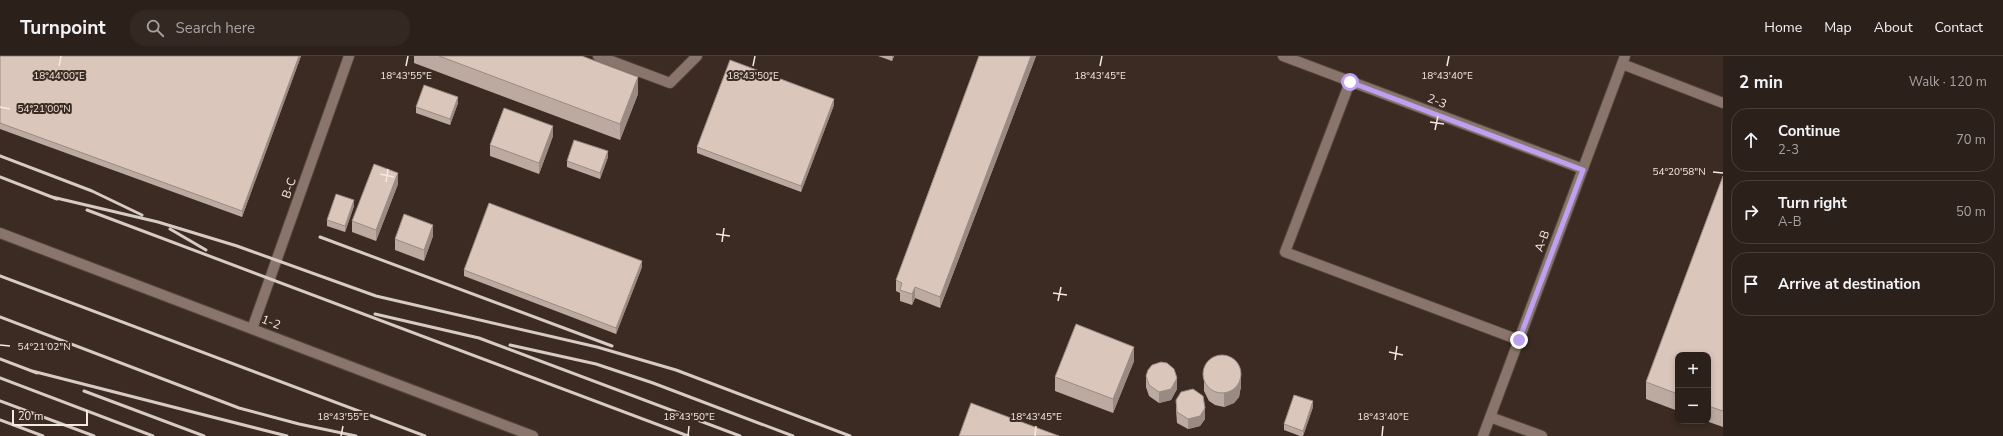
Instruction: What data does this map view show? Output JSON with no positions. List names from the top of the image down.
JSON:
{
  "streets": {
    "lane": [
      "2-3",
      "B-C",
      "A-B",
      "1-2"
    ]
  },
  "crossings": [
    ["2-3", "A-B"],
    ["B-C", "1-2"]
  ],
  "scale_bar": "20 m",
  "page": {
    "header": "Turnpoint",
    "search": "Search here",
    "nav": [
      "Home",
      "Map",
      "About",
      "Contact"
    ],
    "heading": ["2 min", "Walk · 120 m"],
    "list": [
      ["Continue", "2-3", "70 m"],
      ["Turn right", "A-B", "50 m"],
      "Arrive at destination"
    ],
    "map_buttons": ["+", "−"],
    "scale": "20 m"
  },
  "coordinates": [
    "18°44'00\"E",
    "18°43'55\"E",
    "18°43'50\"E",
    "18°43'40\"E",
    "18°43'45\"E",
    "54°21'00\"N",
    "54°20'58\"N",
    "54°21'02\"N"
  ]
}
